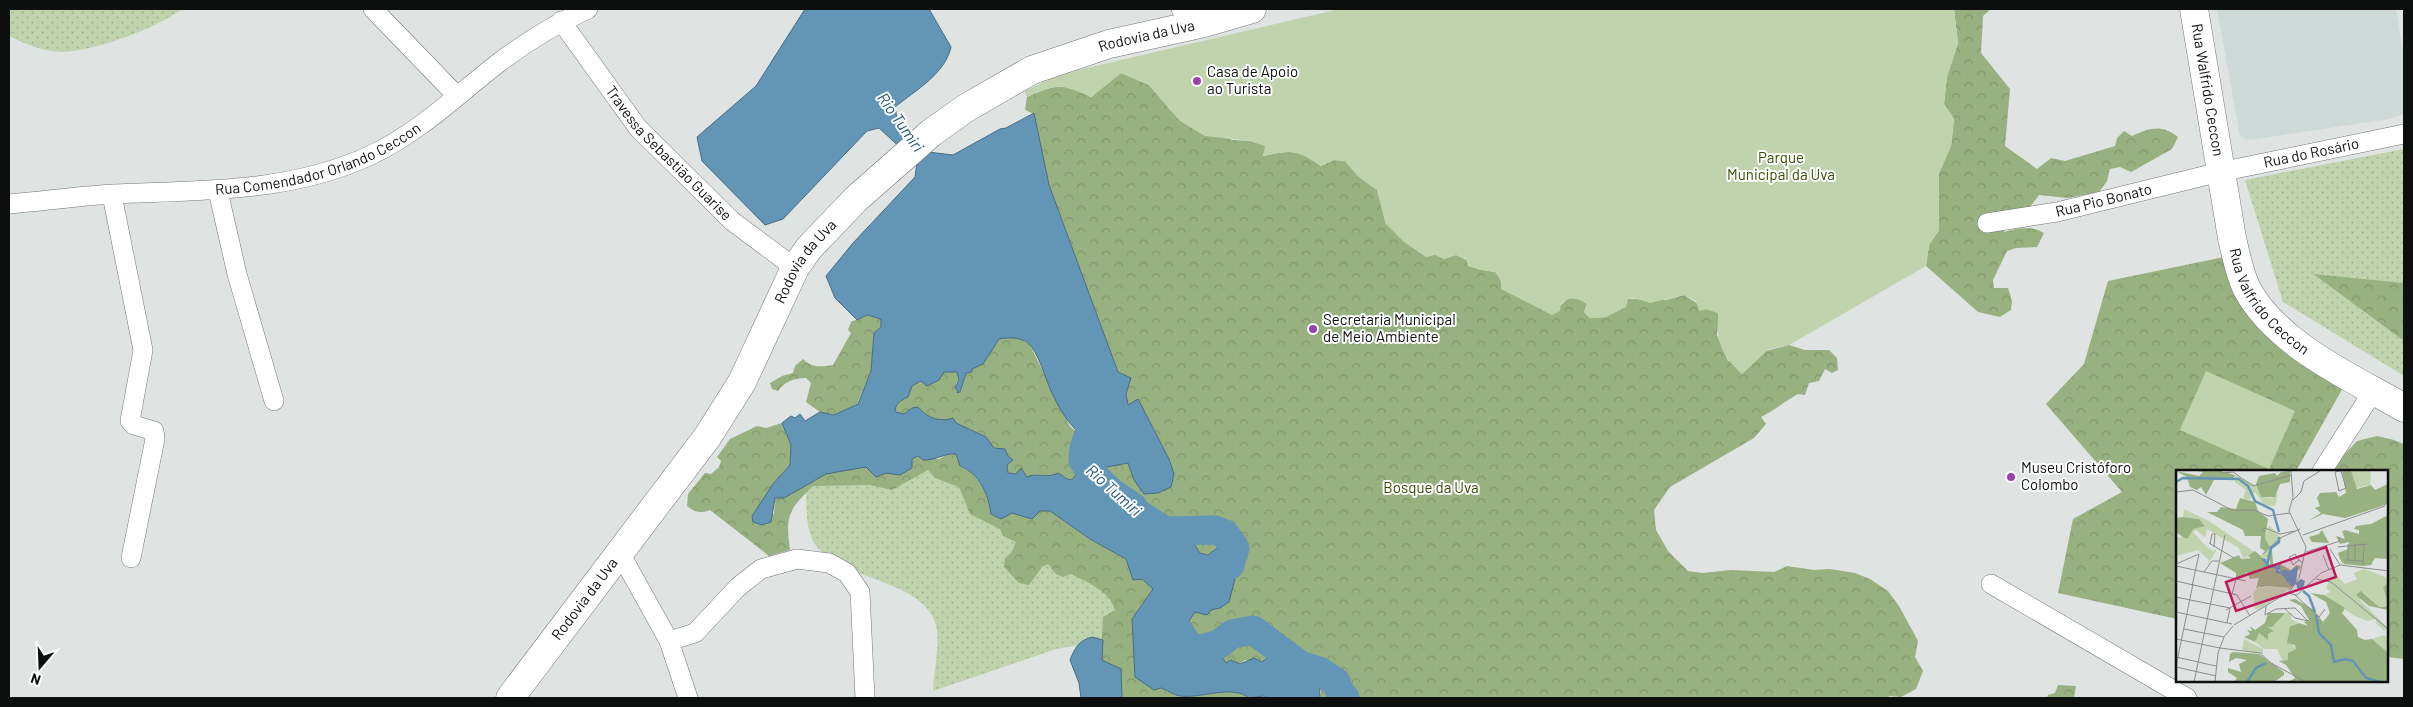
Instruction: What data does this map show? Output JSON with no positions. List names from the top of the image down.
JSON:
{
  "streets": {
    "street": [
      "Rodovia da Uva",
      "Rua Walfrido Ceccon",
      "Travessa Sebastião Guarise",
      "Rua do Rosário",
      "Rua Comendador Orlando Ceccon",
      "Rua Pio Bonato",
      "Rua Valfrido Ceccon"
    ]
  },
  "crossings": [
    ["Rodovia da Uva", "Travessa Sebastião Guarise"],
    ["Rua Walfrido Ceccon", "Rua do Rosário"],
    ["Rua Walfrido Ceccon", "Rua Pio Bonato"],
    ["Rua Walfrido Ceccon", "Rua Valfrido Ceccon"],
    ["Travessa Sebastião Guarise", "Rua Comendador Orlando Ceccon"],
    ["Rua do Rosário", "Rua Pio Bonato"],
    ["Rua do Rosário", "Rua Valfrido Ceccon"],
    ["Rua Pio Bonato", "Rua Valfrido Ceccon"]
  ],
  "water": ["Rio Tumiri"],
  "parks": ["Parque Municipal da Uva", "Bosque da Uva"],
  "places": ["Casa de Apoio ao Turista", "Secretaria Municipal de Meio Ambiente", "Museu Cristóforo Colombo"],
  "north": "bottom"
}
